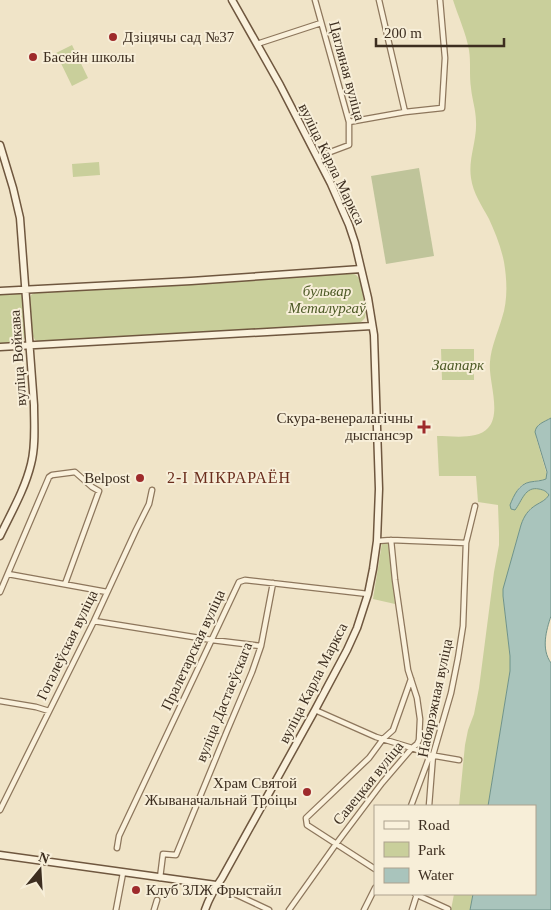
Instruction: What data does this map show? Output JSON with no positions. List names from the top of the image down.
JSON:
{
  "streets": {
    "main road": ["вуліца Карла Маркса", "вуліца Войкава"],
    "street": [
      "Цагляная вуліца",
      "Гогалеўская вуліца",
      "Пралетарская вуліца",
      "Набярэжная вуліца",
      "вуліца Дастаеўскага",
      "Савецкая вуліца"
    ]
  },
  "crossings": [
    ["Цагляная вуліца", "вуліца Карла Маркса"],
    ["вуліца Карла Маркса", "Пралетарская вуліца"],
    ["Пралетарская вуліца", "вуліца Дастаеўскага"]
  ],
  "districts": ["2-І МІКРАРАЁН"],
  "parks": ["бульвар Металургаў", "Заапарк"],
  "places": {
    "other": [
      "Дзіцячы сад №37",
      "Басейн школы",
      "Belpost",
      "Храм Святой Жываначальнай Троіцы",
      "Клуб ЗЛЖ Фрыстайл"
    ],
    "health": ["Скура-венералагічны дыспансэр"]
  },
  "legend": ["Road", "Park", "Water"],
  "scale_bar": "200 m",
  "north": "top"
}
